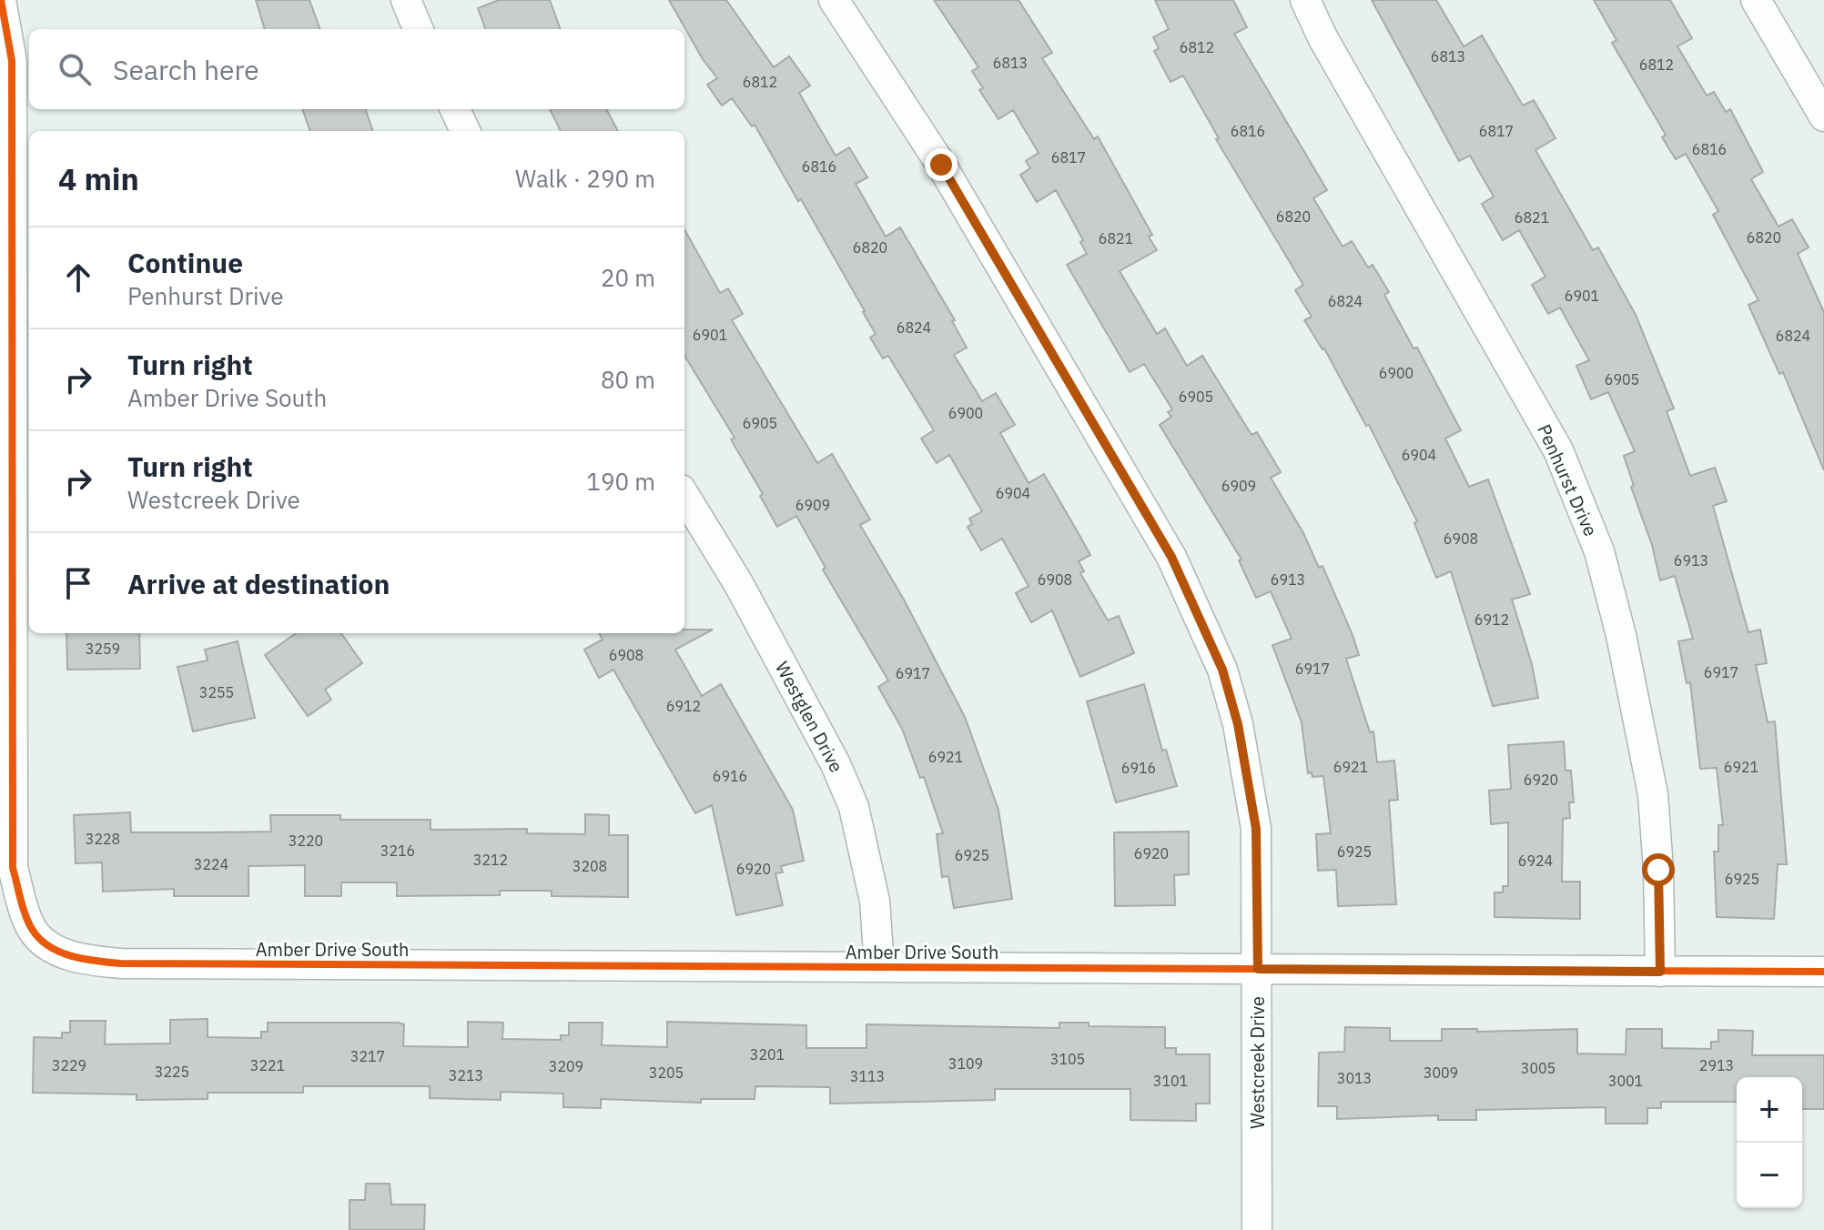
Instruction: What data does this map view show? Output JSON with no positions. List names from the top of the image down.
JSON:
{
  "streets": {
    "street": [
      "Penhurst Drive",
      "Westglen Drive",
      "Amber Drive South",
      "Westcreek Drive"
    ]
  },
  "crossings": [
    ["Penhurst Drive", "Amber Drive South"],
    ["Westglen Drive", "Amber Drive South"],
    ["Amber Drive South", "Westcreek Drive"]
  ],
  "house_numbers": [
    "6812",
    "6813",
    "6813",
    "6812",
    "6812",
    "6816",
    "6817",
    "6816",
    "6817",
    "6816",
    "6820",
    "6821",
    "6820",
    "6821",
    "6820",
    "6901",
    "6824",
    "6824",
    "6901",
    "6824",
    "6900",
    "6905",
    "6905",
    "6900",
    "6905",
    "6904",
    "6909",
    "6904",
    "6909",
    "6908",
    "6913",
    "6908",
    "6913",
    "6912",
    "3259",
    "6908",
    "6917",
    "6917",
    "6917",
    "3255",
    "6912",
    "6921",
    "6921",
    "6921",
    "6916",
    "6916",
    "6920",
    "3228",
    "3220",
    "3216",
    "6925",
    "6920",
    "6925",
    "3212",
    "6924",
    "3224",
    "3208",
    "6920",
    "6925",
    "3201",
    "3217",
    "3105",
    "3109",
    "3229",
    "3221",
    "2913",
    "3209",
    "3005",
    "3225",
    "3205",
    "3009",
    "3213",
    "3113",
    "3013",
    "3101",
    "3001"
  ],
  "page": {
    "search": "Search here",
    "heading": ["4 min", "Walk · 290 m"],
    "list": [
      ["Continue", "Penhurst Drive", "20 m"],
      ["Turn right", "Amber Drive South", "80 m"],
      ["Turn right", "Westcreek Drive", "190 m"],
      "Arrive at destination"
    ],
    "map_buttons": ["+", "−"]
  }
}
